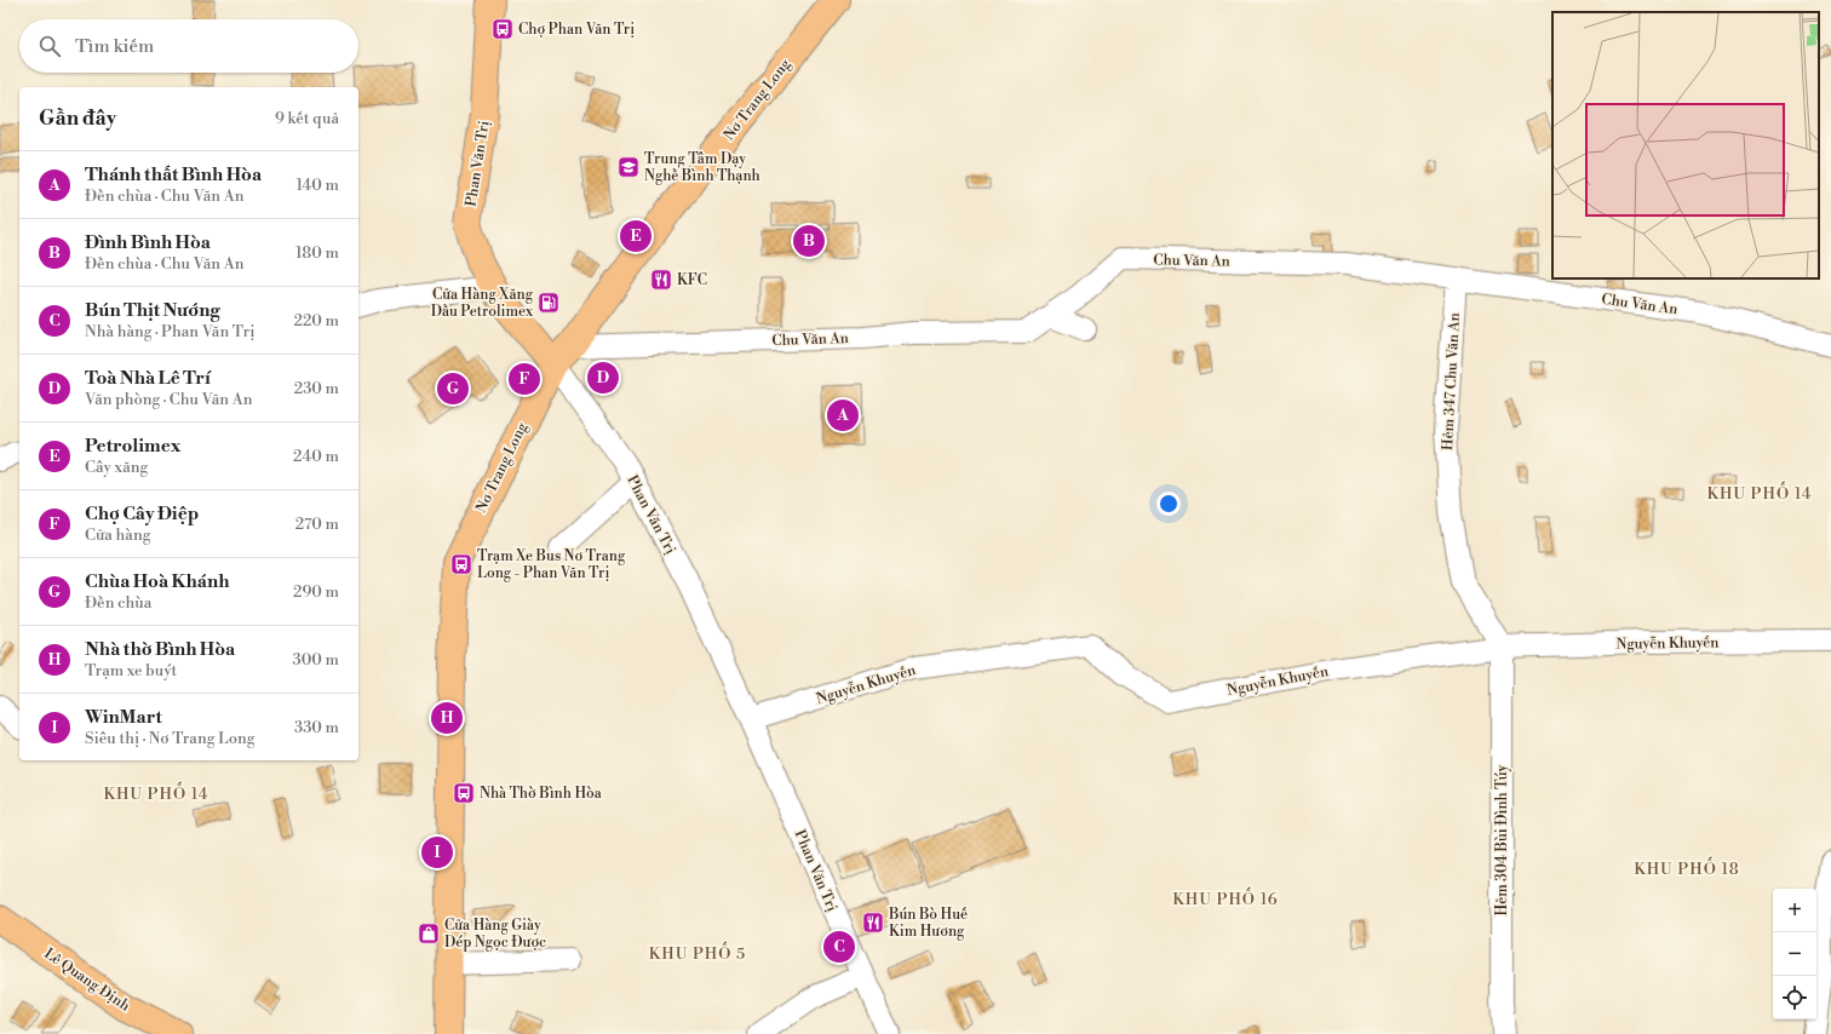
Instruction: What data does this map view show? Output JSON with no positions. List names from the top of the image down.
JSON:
{
  "streets": {
    "main road": ["Nơ Trang Long", "Phan Văn Trị", "Lê Quang Định"],
    "street": [
      "Chu Văn An",
      "Hẻm 347 Chu Văn An",
      "Nguyễn Khuyến",
      "Hẻm 304 Bùi Đình Túy"
    ]
  },
  "crossings": [
    ["Nơ Trang Long", "Phan Văn Trị"],
    ["Nơ Trang Long", "Chu Văn An"],
    ["Phan Văn Trị", "Chu Văn An"],
    ["Phan Văn Trị", "Nguyễn Khuyến"],
    ["Chu Văn An", "Hẻm 347 Chu Văn An"],
    ["Hẻm 347 Chu Văn An", "Nguyễn Khuyến"],
    ["Hẻm 347 Chu Văn An", "Hẻm 304 Bùi Đình Túy"],
    ["Nguyễn Khuyến", "Hẻm 304 Bùi Đình Túy"]
  ],
  "districts": [
    "KHU PHỐ 14",
    "KHU PHỐ 14",
    "KHU PHỐ 18",
    "KHU PHỐ 16",
    "KHU PHỐ 5"
  ],
  "places": {
    "bus stop": ["Chợ Phan Văn Trị", "Trạm Xe Bus Nơ Trang Long - Phan Văn Trị", "Nhà Thờ Bình Hòa"],
    "school or university": ["Trung Tâm Dạy Nghề Bình Thạnh"],
    "restaurant": ["KFC", "Bún Bò Huế Kim Hương"],
    "fuel station": ["Cửa Hàng Xăng Dầu Petrolimex"],
    "shop": ["Cửa Hàng Giày Dép Ngọc Được"]
  },
  "page": {
    "search": "Tìm kiếm",
    "heading": ["Gần đây", "9 kết quả"],
    "list": [
      {
        "mark": "A",
        "name": "Thánh thất Bình Hòa",
        "note": "Đền chùa · Chu Văn An",
        "value": "140 m"
      },
      {
        "mark": "B",
        "name": "Đình Bình Hòa",
        "note": "Đền chùa · Chu Văn An",
        "value": "180 m"
      },
      {
        "mark": "C",
        "name": "Bún Thịt Nướng",
        "note": "Nhà hàng · Phan Văn Trị",
        "value": "220 m"
      },
      {
        "mark": "D",
        "name": "Toà Nhà Lê Trí",
        "note": "Văn phòng · Chu Văn An",
        "value": "230 m"
      },
      {
        "mark": "E",
        "name": "Petrolimex",
        "note": "Cây xăng",
        "value": "240 m"
      },
      {
        "mark": "F",
        "name": "Chợ Cây Điệp",
        "note": "Cửa hàng",
        "value": "270 m"
      },
      {
        "mark": "G",
        "name": "Chùa Hoà Khánh",
        "note": "Đền chùa",
        "value": "290 m"
      },
      {
        "mark": "H",
        "name": "Nhà thờ Bình Hòa",
        "note": "Trạm xe buýt",
        "value": "300 m"
      },
      {
        "mark": "I",
        "name": "WinMart",
        "note": "Siêu thị · Nơ Trang Long",
        "value": "330 m"
      }
    ],
    "pins": [
      "E",
      "B",
      "D",
      "F",
      "G",
      "A",
      "H",
      "I",
      "C"
    ],
    "map_buttons": ["+", "−"]
  }
}
